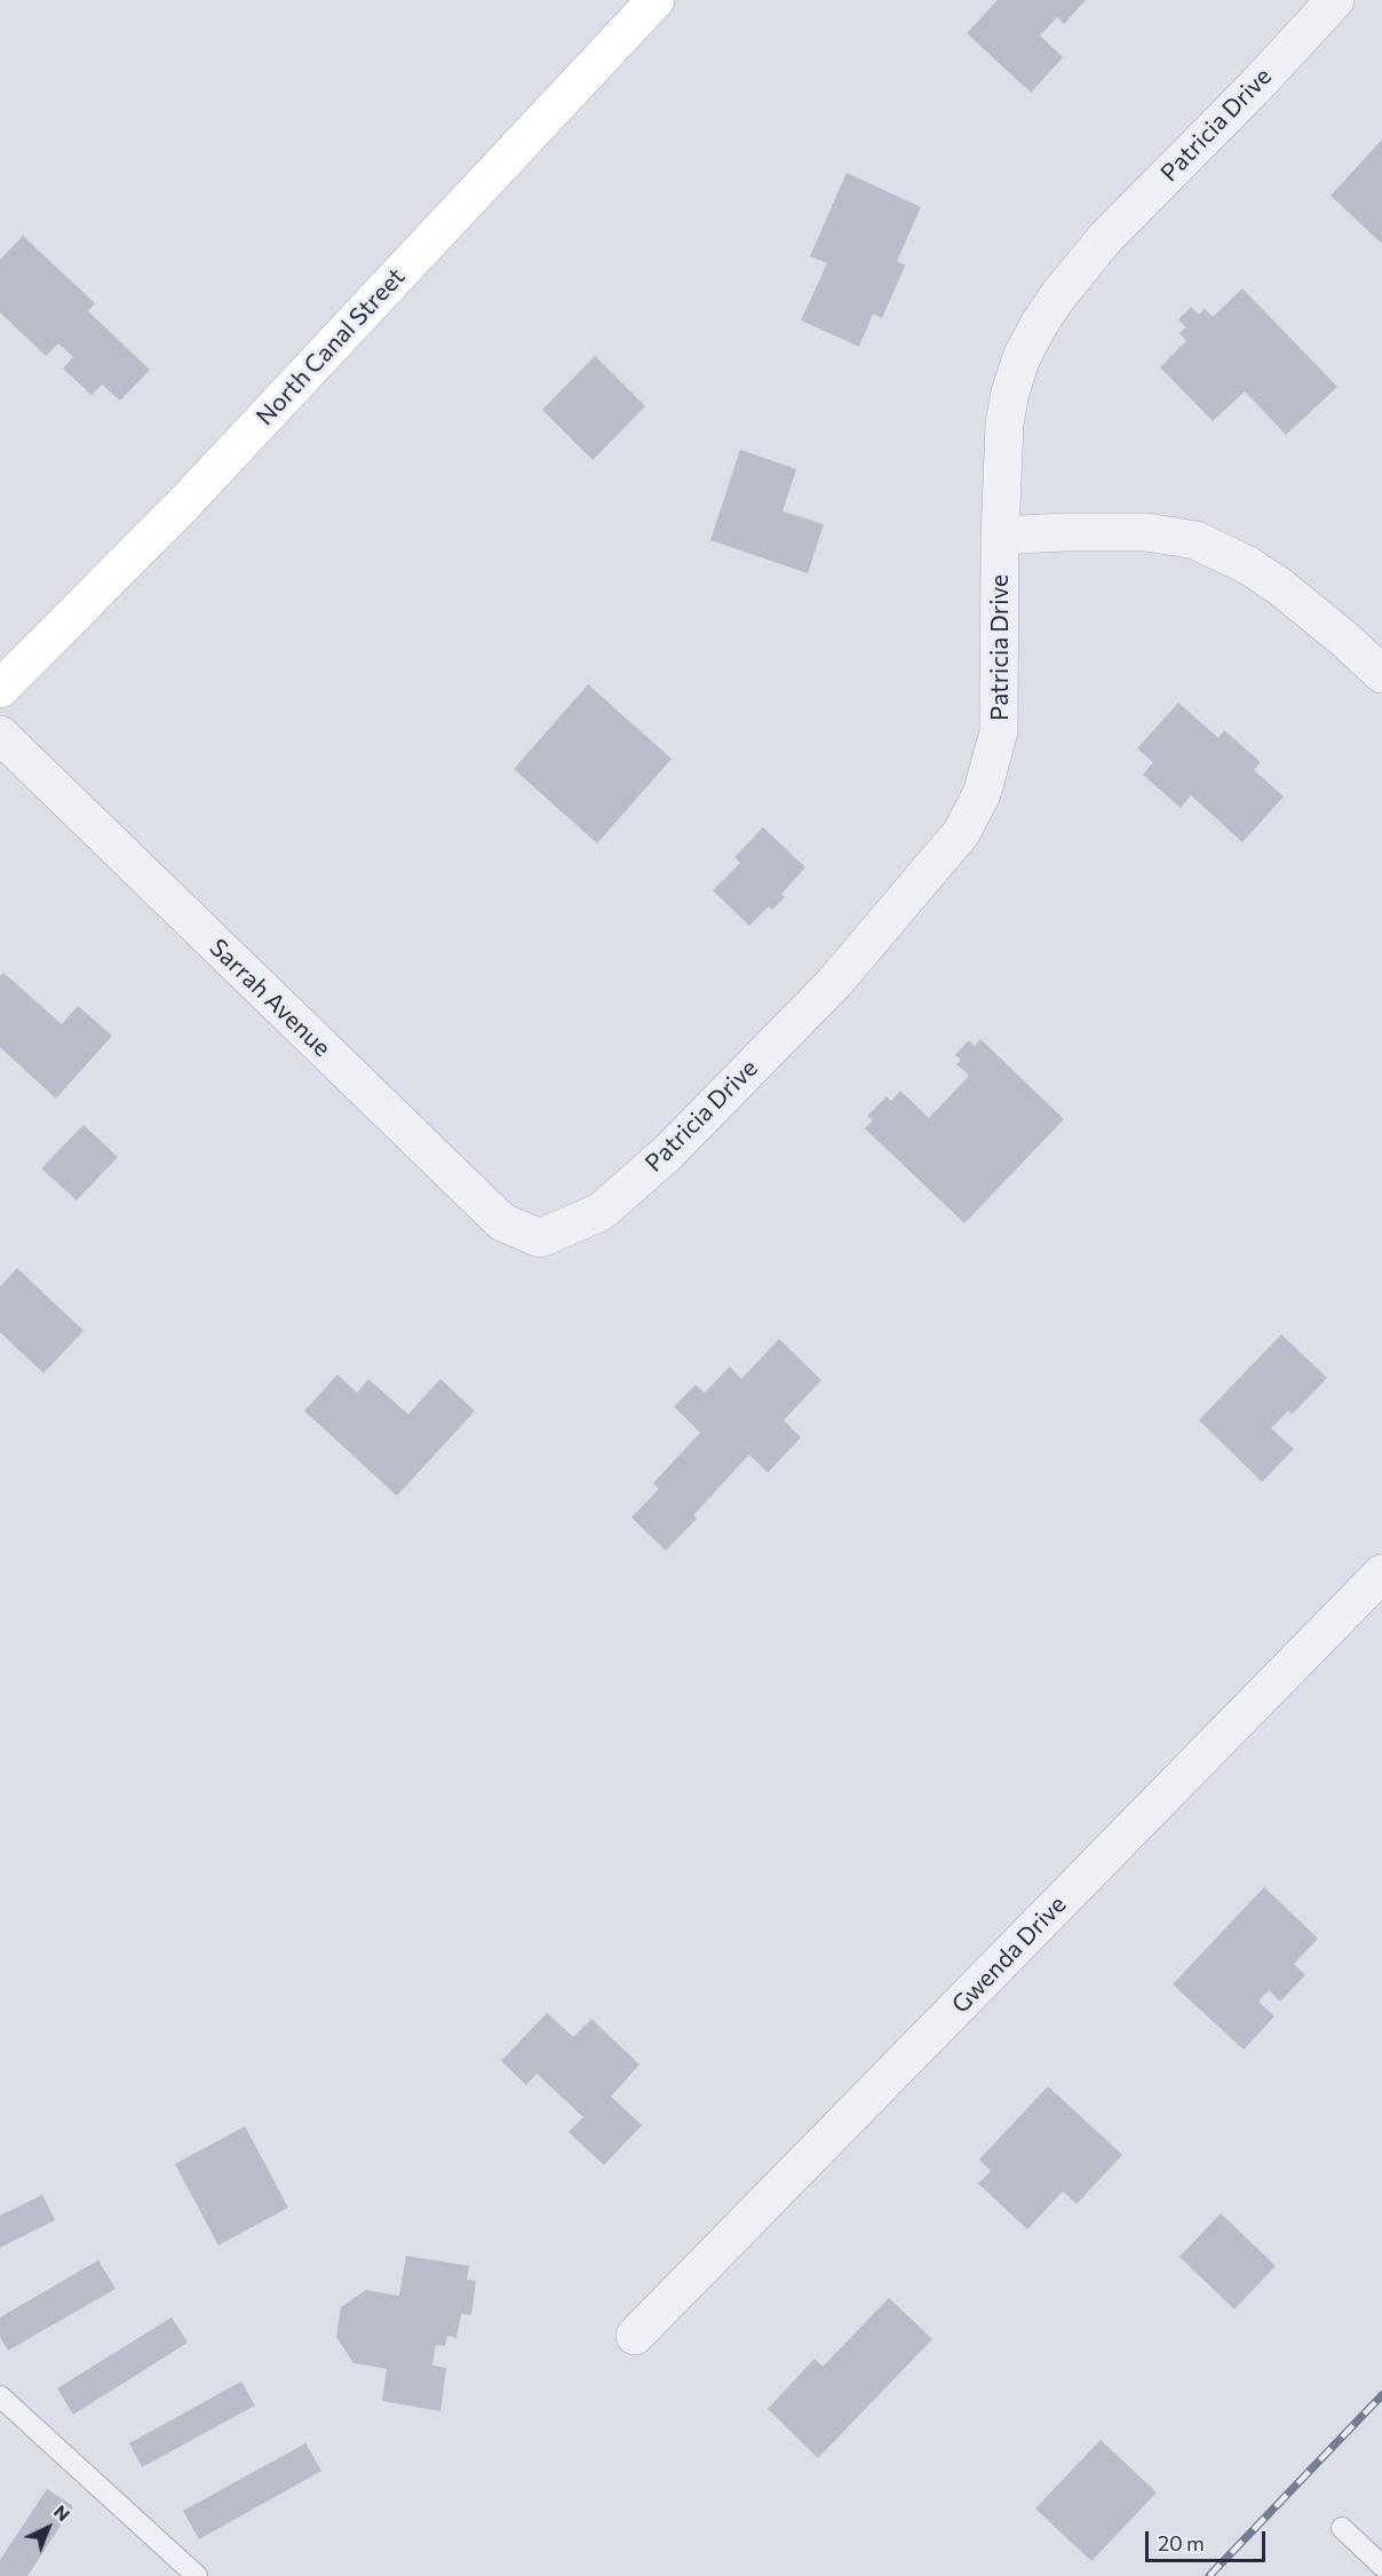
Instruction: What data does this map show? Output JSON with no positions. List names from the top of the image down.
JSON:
{
  "streets": {
    "main road": ["North Canal Street"],
    "street": ["Patricia Drive", "Sarrah Avenue", "Gwenda Drive"]
  },
  "crossings": [
    ["Patricia Drive", "Sarrah Avenue"]
  ],
  "scale_bar": "20 m",
  "north": "top right"
}
